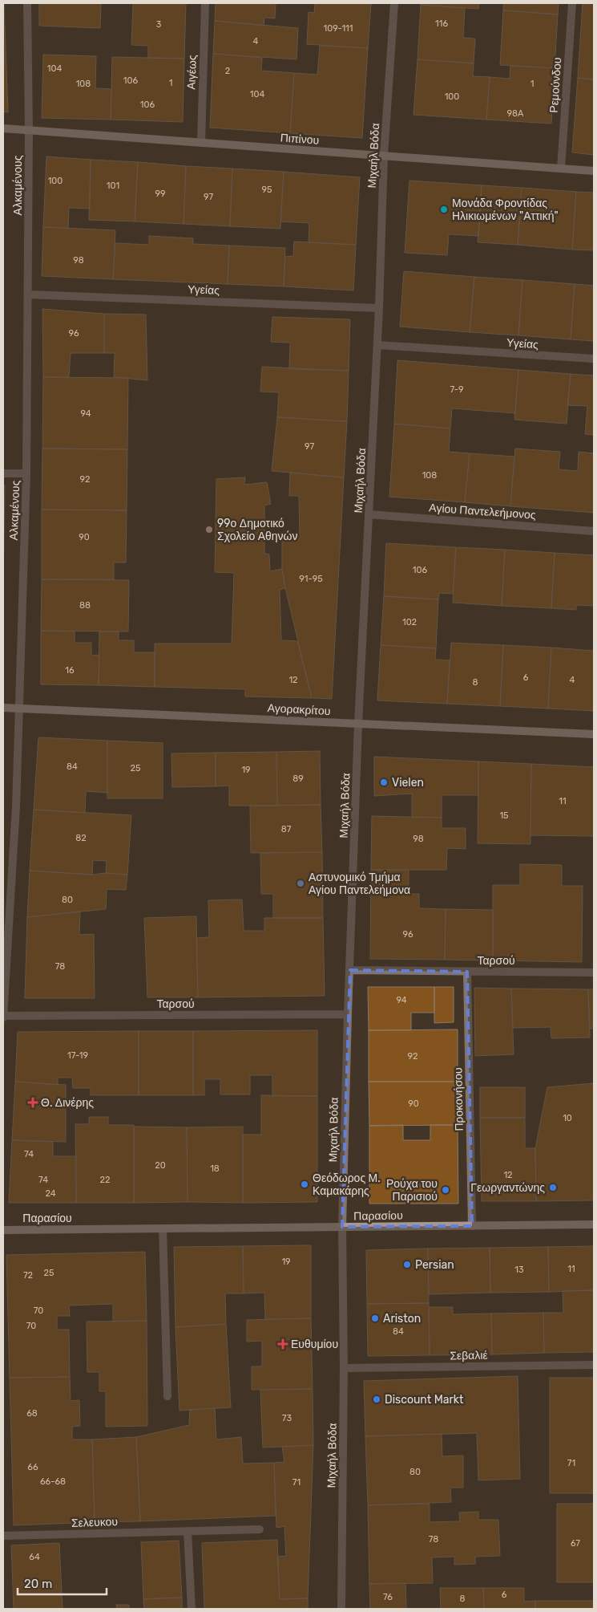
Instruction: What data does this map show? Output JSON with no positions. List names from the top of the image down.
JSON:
{
  "streets": {
    "street": [
      "Αιγέως",
      "Ρεμούνδου",
      "Πιπίνου",
      "Μιχαήλ Βόδα",
      "Αλκαμένους",
      "Υγείας",
      "Αγίου Παντελεήμονος",
      "Αγορακρίτου",
      "Ταρσού",
      "Προκονήσου",
      "Παρασίου",
      "Σεβαλιέ",
      "Σελευκου"
    ]
  },
  "crossings": [
    ["Αιγέως", "Πιπίνου"],
    ["Ρεμούνδου", "Πιπίνου"],
    ["Πιπίνου", "Μιχαήλ Βόδα"],
    ["Πιπίνου", "Αλκαμένους"],
    ["Μιχαήλ Βόδα", "Υγείας"],
    ["Μιχαήλ Βόδα", "Αγίου Παντελεήμονος"],
    ["Μιχαήλ Βόδα", "Αγορακρίτου"],
    ["Μιχαήλ Βόδα", "Ταρσού"],
    ["Μιχαήλ Βόδα", "Παρασίου"],
    ["Μιχαήλ Βόδα", "Σεβαλιέ"],
    ["Αλκαμένους", "Υγείας"],
    ["Αλκαμένους", "Αγορακρίτου"],
    ["Αλκαμένους", "Ταρσού"],
    ["Ταρσού", "Προκονήσου"],
    ["Προκονήσου", "Παρασίου"]
  ],
  "places": {
    "other": [
      "Μονάδα Φροντίδας Ηλικιωμένων \"Αττική\"",
      "99ο Δημοτικό Σχολείο Αθηνών",
      "Vielen",
      "Αστυνομικό Τμήμα Αγίου Παντελεήμονα",
      "Θεόδωρος Μ. Καμακάρης",
      "Γεωργαντώνης",
      "Ρούχα του Παρισιού",
      "Persian",
      "Ariston",
      "Discount Markt"
    ],
    "health": ["Θ. Δινέρης", "Ευθυμίου"]
  },
  "house_numbers": [
    "116",
    "3",
    "109-111",
    "4",
    "104",
    "2",
    "106",
    "1",
    "108",
    "1",
    "104",
    "100",
    "106",
    "98Α",
    "100",
    "101",
    "95",
    "99",
    "97",
    "98",
    "96",
    "7-9",
    "94",
    "97",
    "108",
    "92",
    "90",
    "106",
    "91-95",
    "88",
    "102",
    "16",
    "6",
    "12",
    "4",
    "8",
    "84",
    "25",
    "19",
    "89",
    "11",
    "15",
    "87",
    "82",
    "98",
    "80",
    "96",
    "78",
    "94",
    "17-19",
    "92",
    "90",
    "10",
    "74",
    "20",
    "18",
    "12",
    "74",
    "22",
    "24",
    "19",
    "11",
    "13",
    "25",
    "72",
    "70",
    "70",
    "84",
    "68",
    "73",
    "71",
    "66",
    "80",
    "66-68",
    "71",
    "78",
    "67",
    "64",
    "6",
    "76",
    "8"
  ],
  "scale_bar": "20 m"
}
